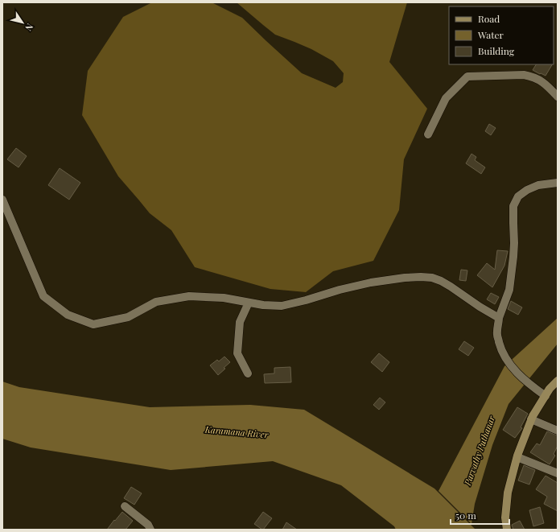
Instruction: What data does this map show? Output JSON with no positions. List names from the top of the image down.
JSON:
{
  "water": ["Karamana River", "Parvathy Puthanar"],
  "legend": ["Road", "Water", "Building"],
  "scale_bar": "50 m",
  "north": "bottom right"
}
